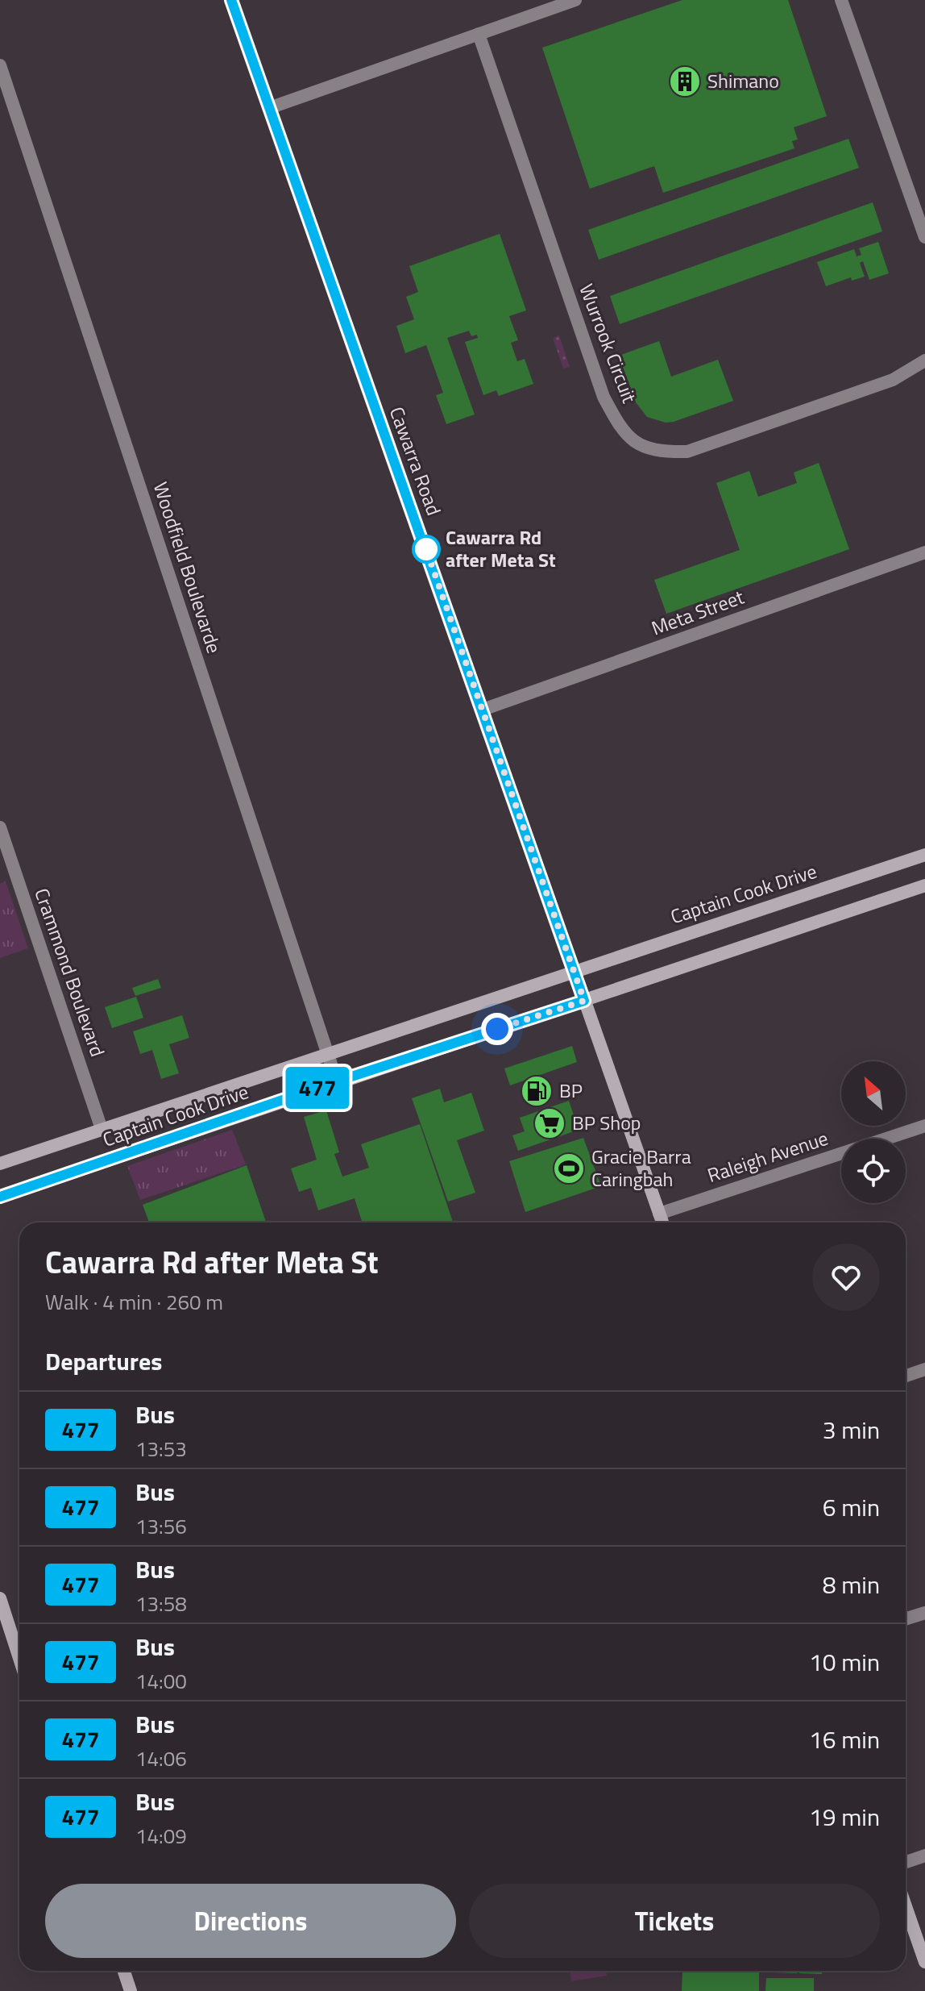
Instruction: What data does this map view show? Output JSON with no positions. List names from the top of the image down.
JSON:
{
  "streets": {
    "main road": ["Captain Cook Drive"],
    "street": [
      "Wurrook Circuit",
      "Cawarra Road",
      "Woodfield Boulevarde",
      "Meta Street",
      "Crammond Boulevard",
      "Raleigh Avenue"
    ]
  },
  "crossings": [
    ["Cawarra Road", "Meta Street"],
    ["Cawarra Road", "Captain Cook Drive"],
    ["Woodfield Boulevarde", "Captain Cook Drive"],
    ["Captain Cook Drive", "Crammond Boulevard"]
  ],
  "places": {
    "building": ["Shimano"],
    "other": ["Cawarra Rd after Meta St"],
    "fuel station": ["BP"],
    "supermarket": ["BP Shop"],
    "sports": ["Gracie Barra Caringbah"]
  },
  "lines": ["bus line 477"],
  "north": "top left",
  "page": {
    "on_map": "477",
    "heading": [
      ["Cawarra Rd after Meta St", "Walk · 4 min · 260 m"],
      "Departures"
    ],
    "list": [
      {
        "mark": "477",
        "name": "Bus",
        "note": "13:53",
        "value": "3 min"
      },
      {
        "mark": "477",
        "name": "Bus",
        "note": "13:56",
        "value": "6 min"
      },
      {
        "mark": "477",
        "name": "Bus",
        "note": "13:58",
        "value": "8 min"
      },
      {
        "mark": "477",
        "name": "Bus",
        "note": "14:00",
        "value": "10 min"
      },
      {
        "mark": "477",
        "name": "Bus",
        "note": "14:06",
        "value": "16 min"
      },
      {
        "mark": "477",
        "name": "Bus",
        "note": "14:09",
        "value": "19 min"
      }
    ],
    "buttons": ["Directions", "Tickets"]
  }
}
